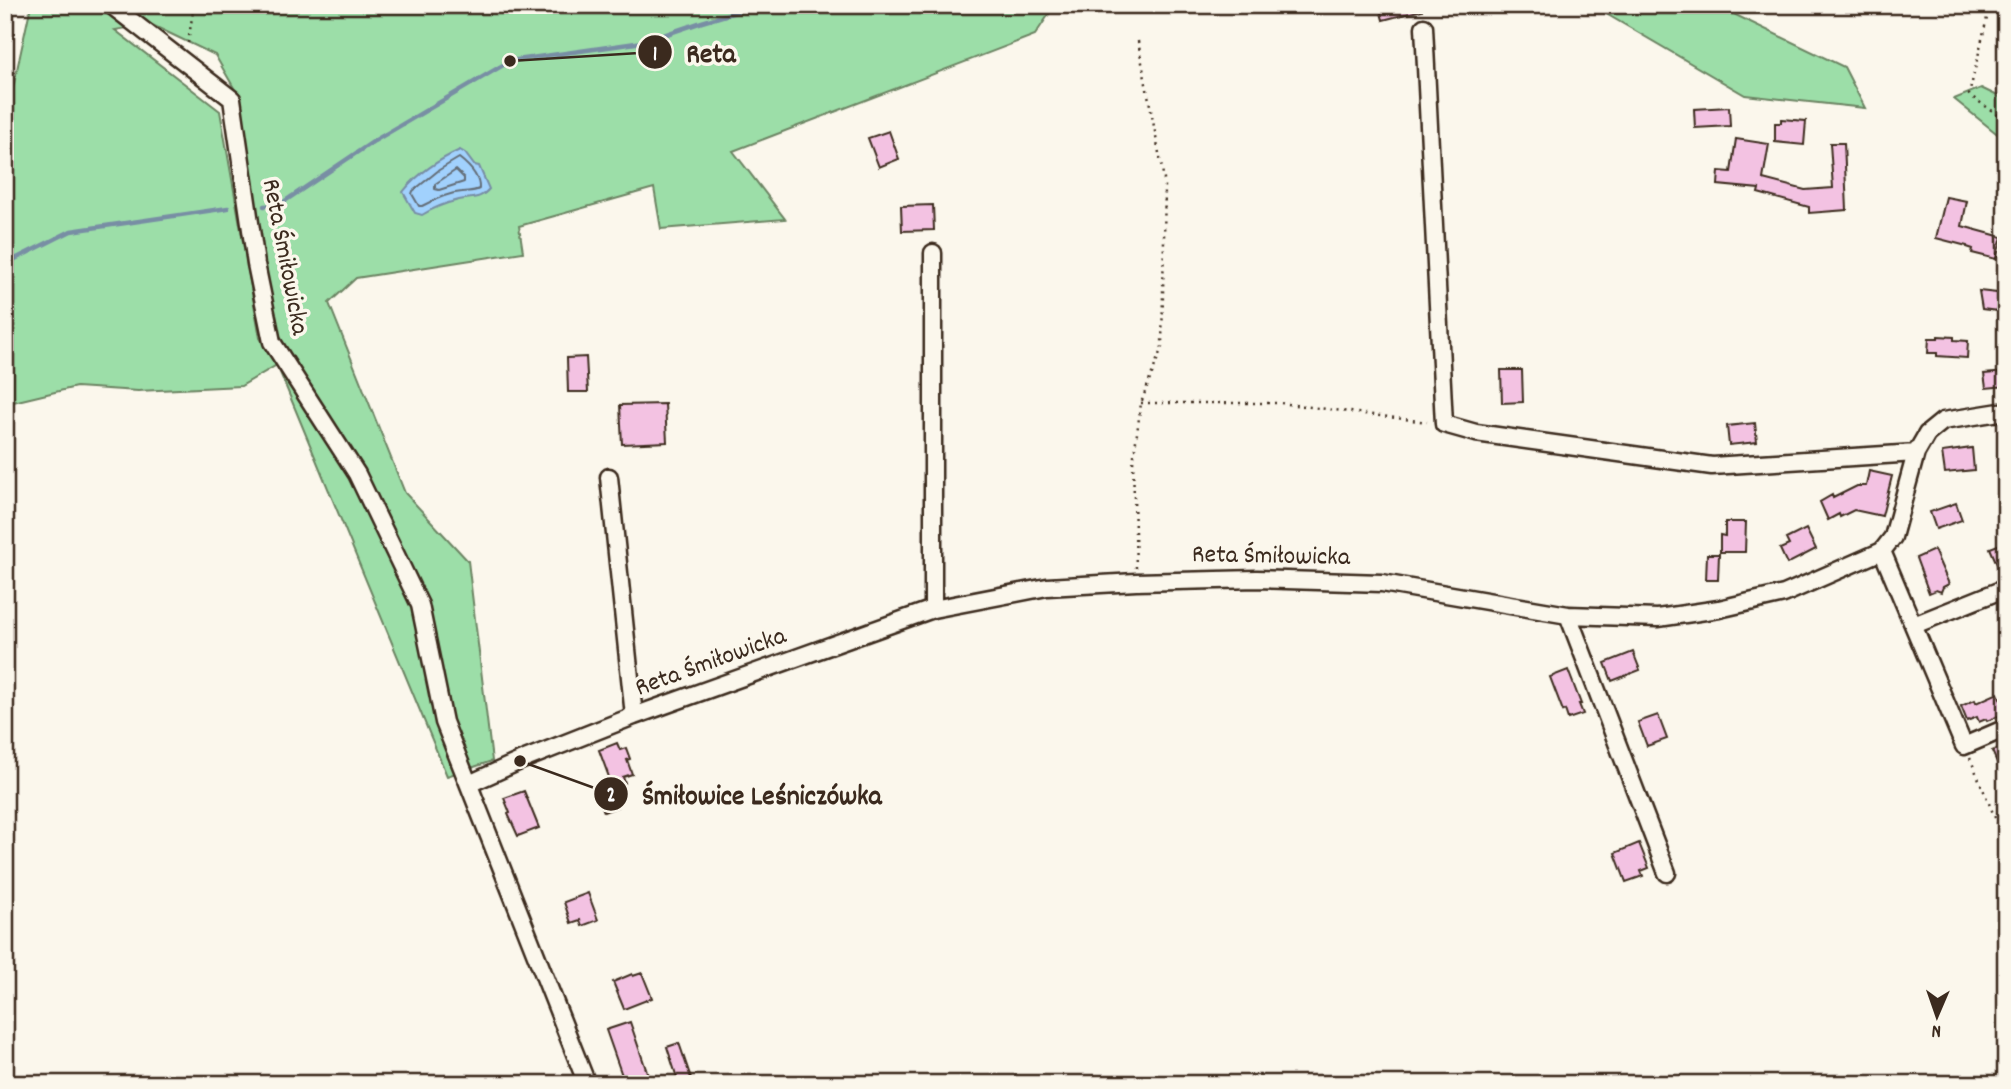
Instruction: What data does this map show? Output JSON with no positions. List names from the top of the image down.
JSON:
{
  "streets": {
    "street": ["Reta Śmiłowicka"]
  },
  "places": ["Reta", "Śmiłowice Leśniczówka"],
  "north": "bottom"
}
